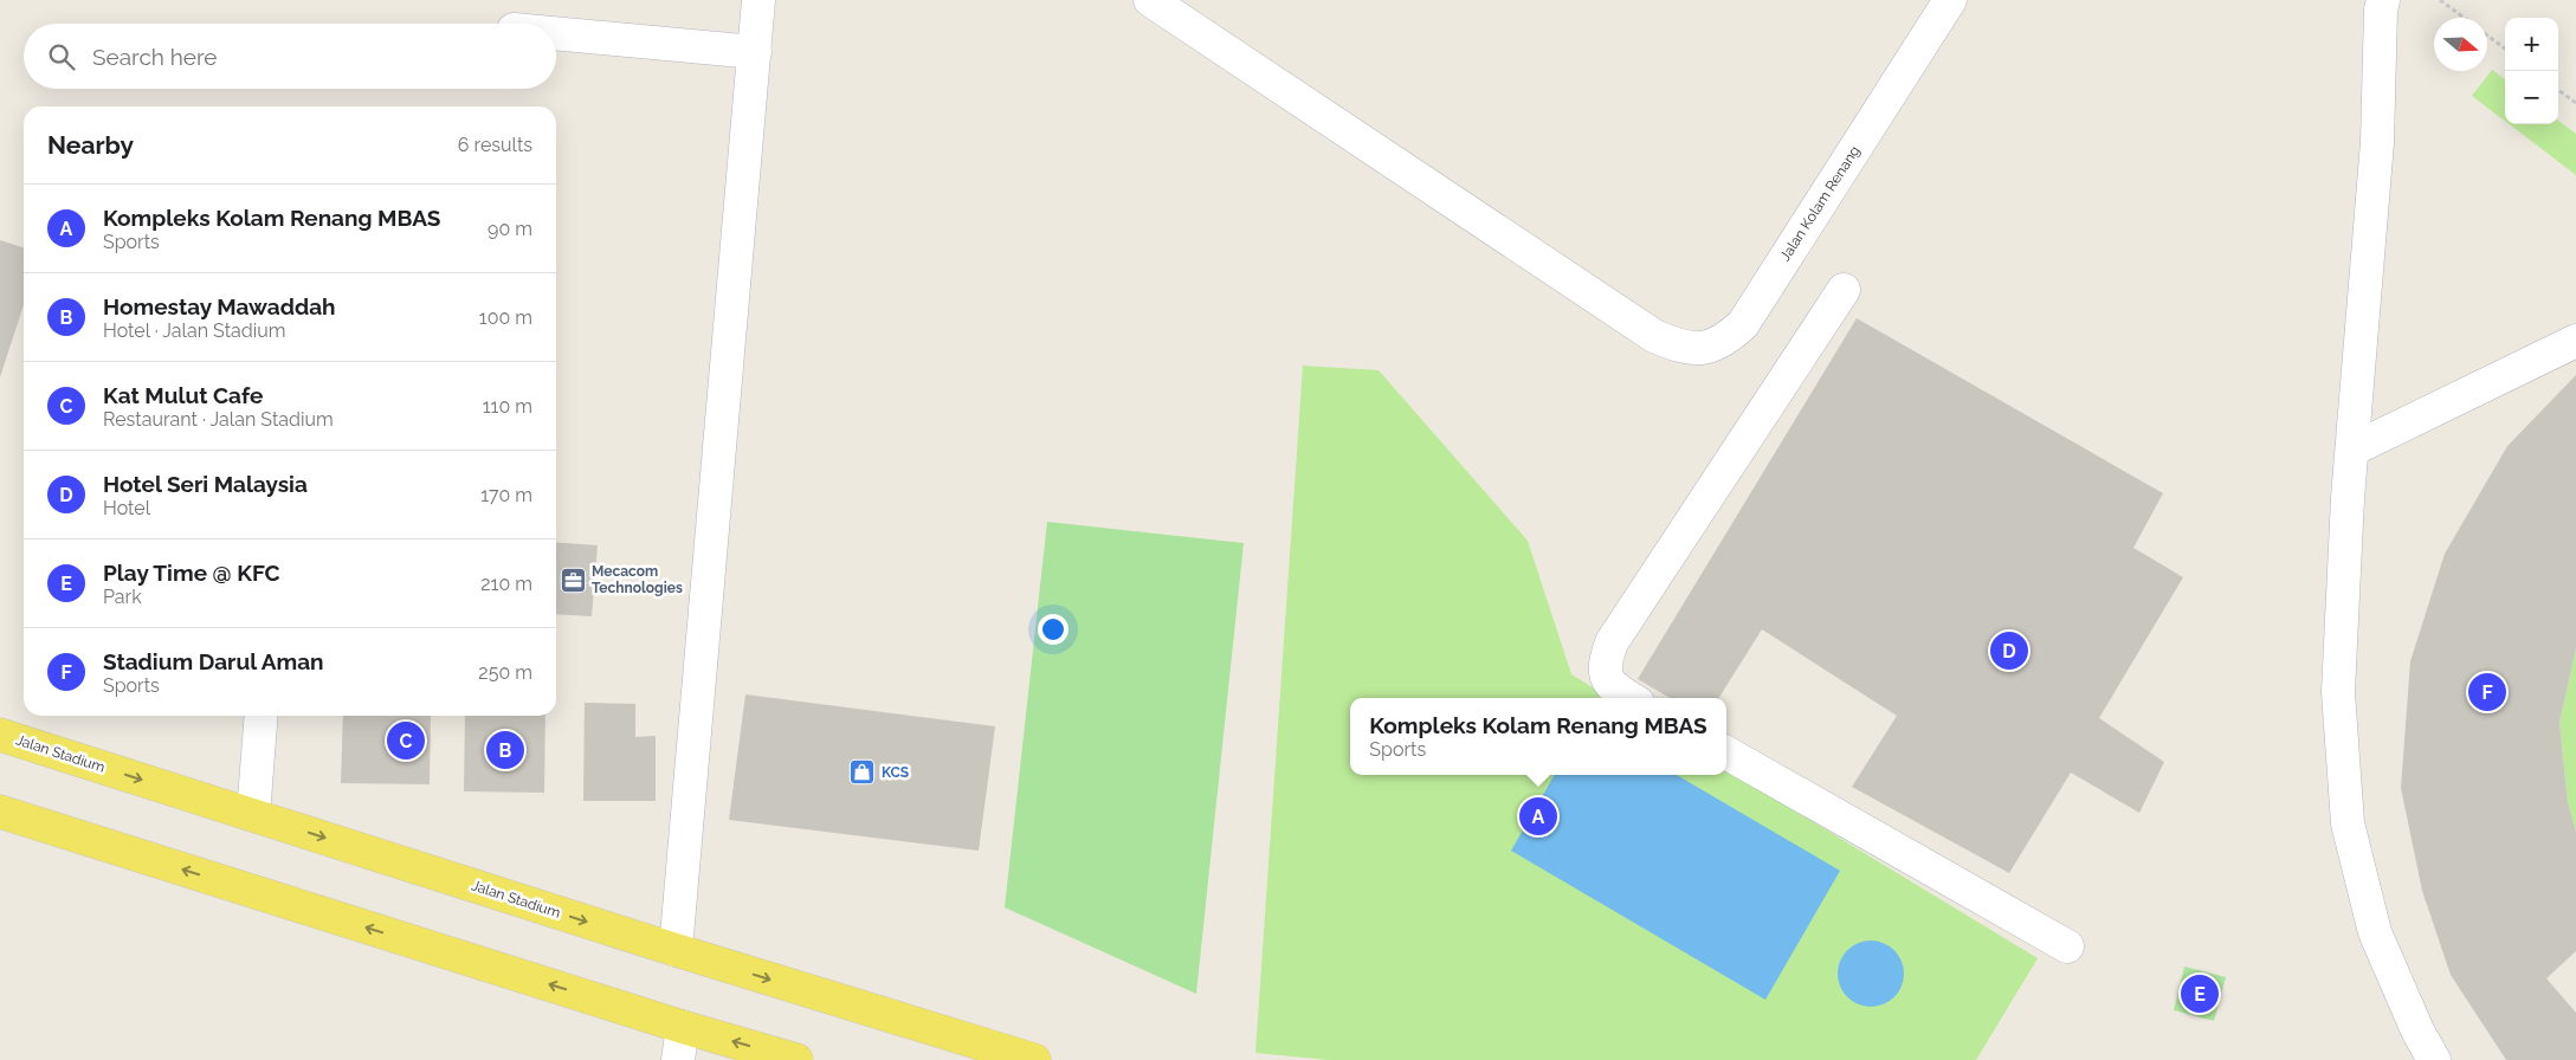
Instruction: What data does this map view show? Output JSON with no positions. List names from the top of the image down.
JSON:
{
  "streets": {
    "main road": ["Jalan Stadium"],
    "street": ["Jalan Kolam Renang"]
  },
  "places": {
    "office": ["Mecacom Technologies"],
    "shop": ["KCS"]
  },
  "north": "right",
  "page": {
    "map_buttons": ["+", "−"],
    "search": "Search here",
    "heading": ["Nearby", "6 results"],
    "list": [
      {
        "mark": "A",
        "name": "Kompleks Kolam Renang MBAS",
        "note": "Sports",
        "value": "90 m"
      },
      {
        "mark": "B",
        "name": "Homestay Mawaddah",
        "note": "Hotel · Jalan Stadium",
        "value": "100 m"
      },
      {
        "mark": "C",
        "name": "Kat Mulut Cafe",
        "note": "Restaurant · Jalan Stadium",
        "value": "110 m"
      },
      {
        "mark": "D",
        "name": "Hotel Seri Malaysia",
        "note": "Hotel",
        "value": "170 m"
      },
      {
        "mark": "E",
        "name": "Play Time @ KFC",
        "note": "Park",
        "value": "210 m"
      },
      {
        "mark": "F",
        "name": "Stadium Darul Aman",
        "note": "Sports",
        "value": "250 m"
      }
    ],
    "pins": [
      "D",
      "F",
      "C",
      "B",
      "A",
      "E"
    ],
    "popup": ["Kompleks Kolam Renang MBAS", "Sports"]
  }
}
